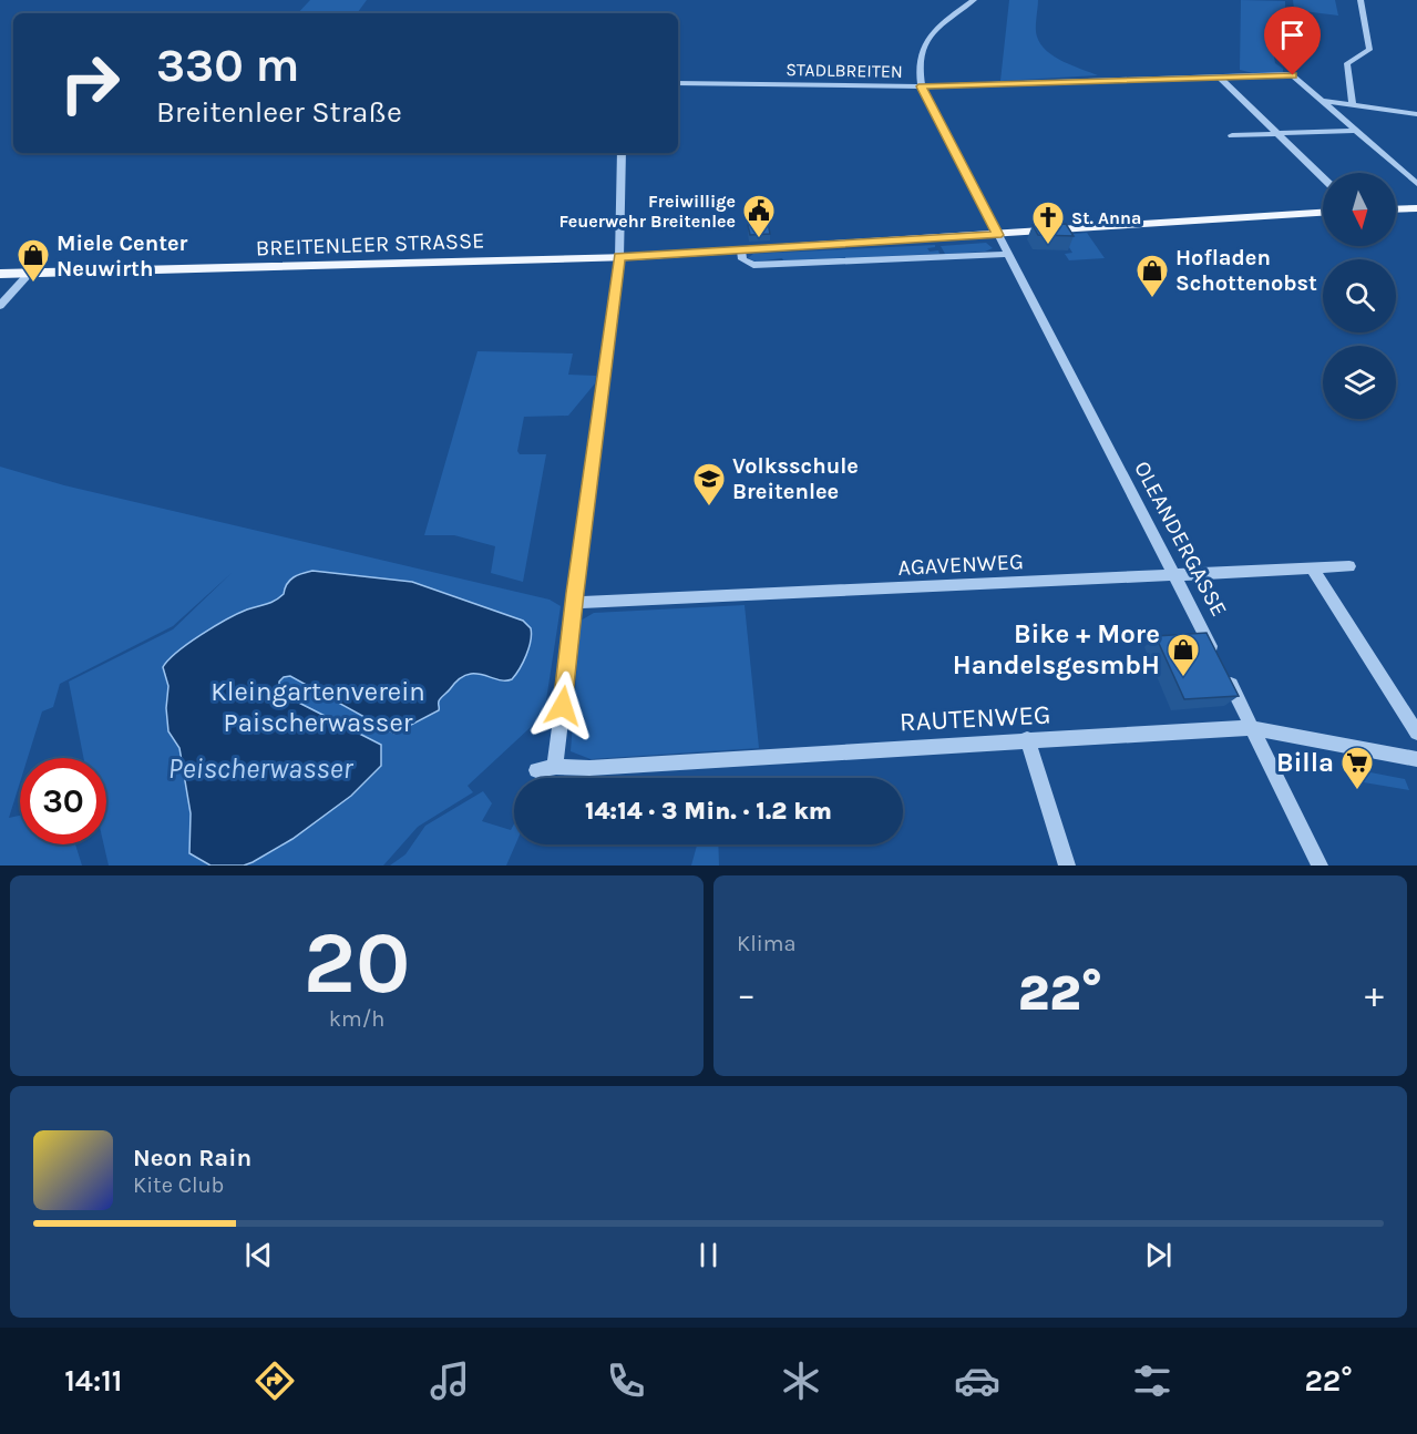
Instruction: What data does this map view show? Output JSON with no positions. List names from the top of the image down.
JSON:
{
  "streets": {
    "main road": ["BREITENLEER STRASSE"],
    "street": [
      "STADLBREITEN",
      "OLEANDERGASSE",
      "AGAVENWEG",
      "RAUTENWEG"
    ]
  },
  "crossings": [
    ["STADLBREITEN", "OLEANDERGASSE"],
    ["BREITENLEER STRASSE", "OLEANDERGASSE"],
    ["OLEANDERGASSE", "AGAVENWEG"],
    ["OLEANDERGASSE", "RAUTENWEG"]
  ],
  "water": ["Peischerwasser"],
  "parks": ["Kleingartenverein Paischerwasser"],
  "places": {
    "public building": ["Freiwillige Feuerwehr Breitenlee"],
    "church": ["St. Anna"],
    "shop": ["Miele Center Neuwirth", "Hofladen Schottenobst", "Bike + More HandelsgesmbH"],
    "school or university": ["Volksschule Breitenlee"],
    "supermarket": ["Billa"]
  },
  "north": "bottom",
  "page": {
    "turn": ["330 m", "Breitenleer Straße"],
    "limit": "30",
    "trip": "14:14 · 3 Min. · 1.2 km",
    "tile": [
      ["20", "km/h"],
      "Klima"
    ],
    "heat": ["−", "22°", "+"],
    "song": ["Neon Rain", "Kite Club"],
    "tabs": ["14:11", "22°"]
  }
}
